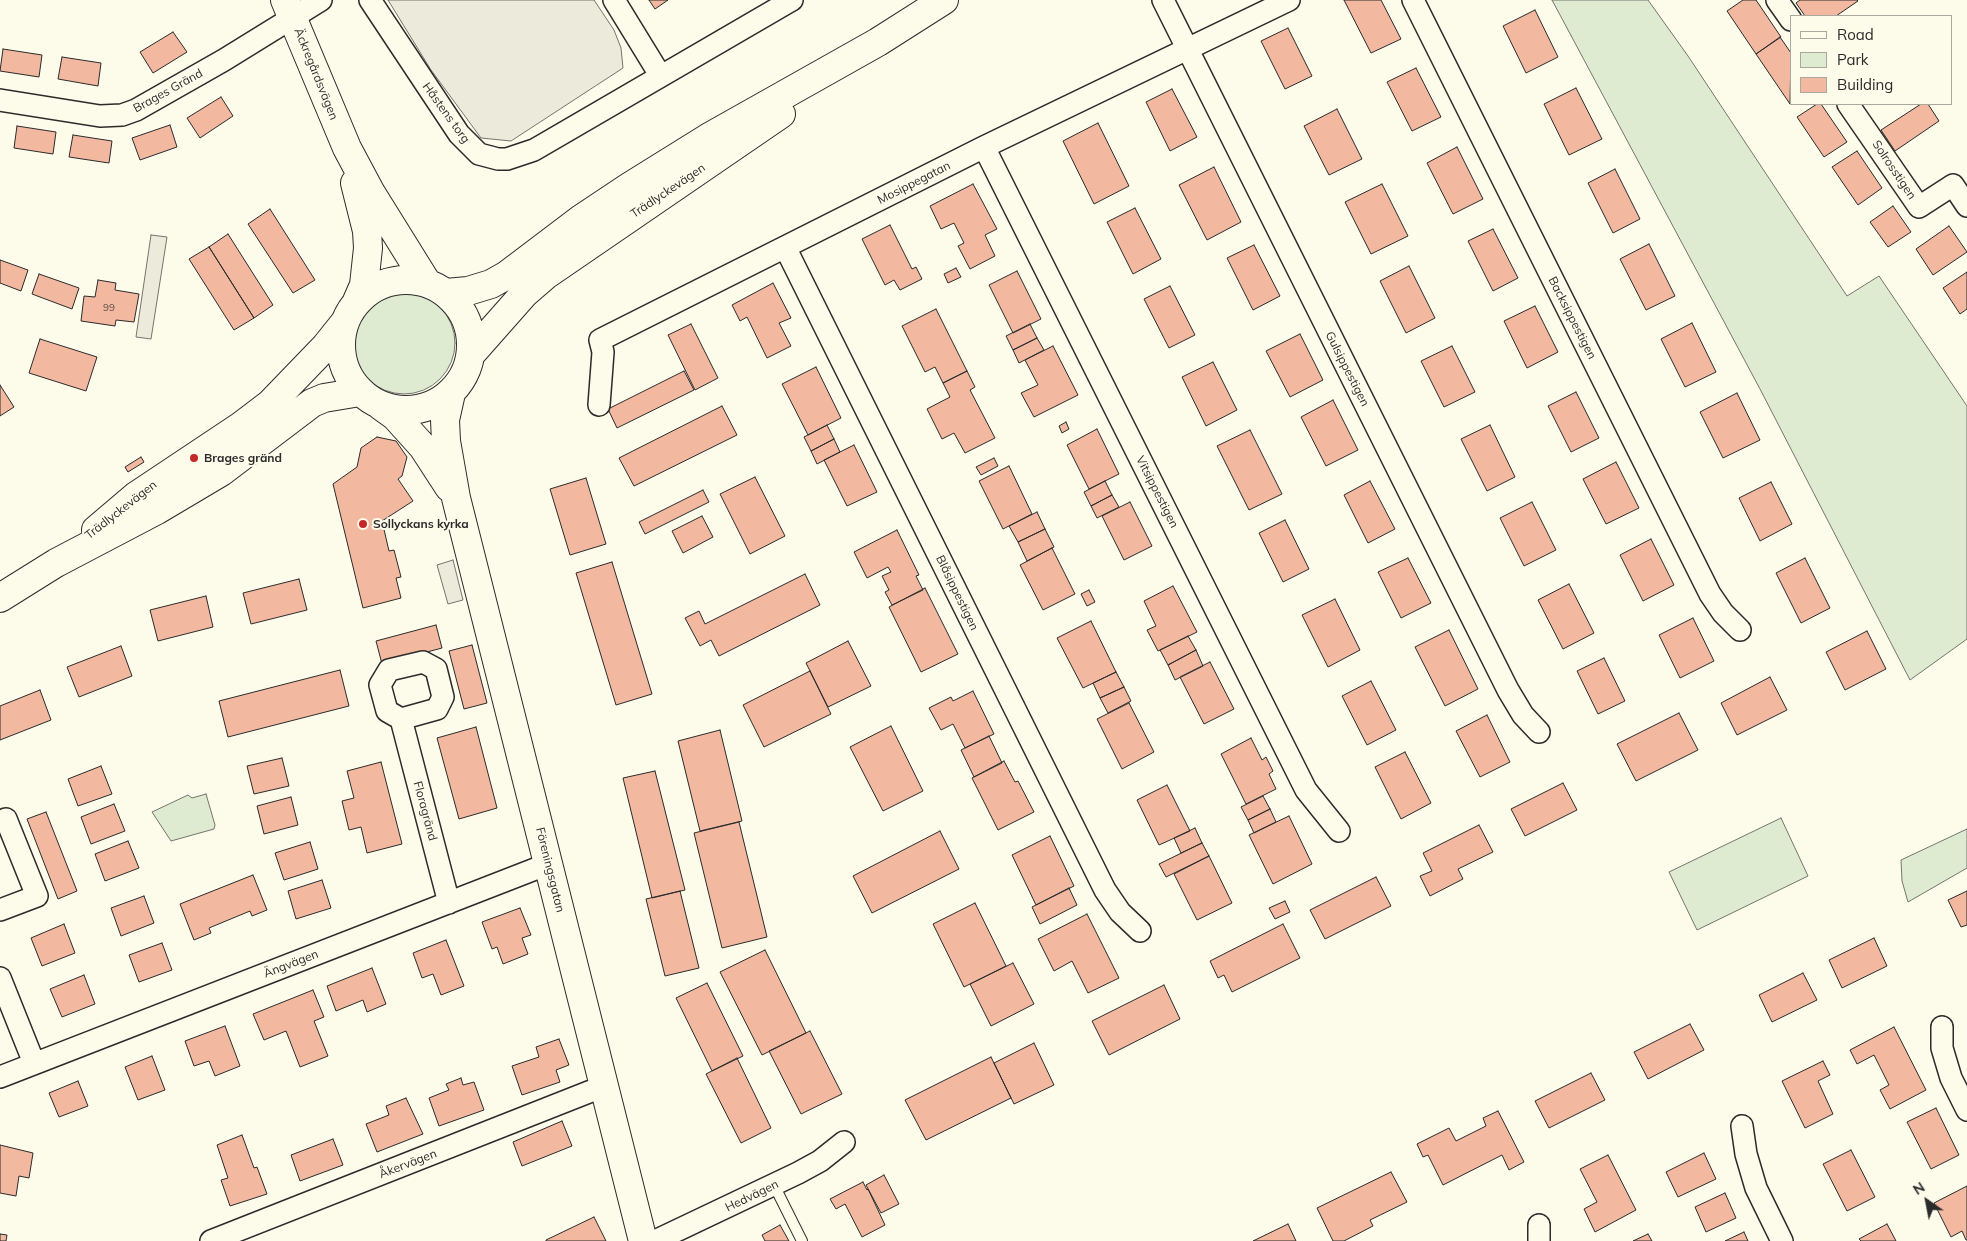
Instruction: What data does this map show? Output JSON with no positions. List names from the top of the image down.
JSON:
{
  "streets": {
    "street": [
      "Äckregårdsvägen",
      "Brages Gränd",
      "Håstens torg",
      "Solrosstigen",
      "Mosippegatan",
      "Trädlyckevägen",
      "Backsippestigen",
      "Gulsippestigen",
      "Vitsippestigen",
      "Blåsippestigen",
      "Floragränd",
      "Föreningsgatan",
      "Ängvägen",
      "Åkervägen",
      "Hedvägen"
    ]
  },
  "crossings": [
    ["Äckregårdsvägen", "Brages Gränd"],
    ["Äckregårdsvägen", "Trädlyckevägen"],
    ["Äckregårdsvägen", "Föreningsgatan"],
    ["Mosippegatan", "Gulsippestigen"],
    ["Mosippegatan", "Vitsippestigen"],
    ["Mosippegatan", "Blåsippestigen"],
    ["Trädlyckevägen", "Föreningsgatan"],
    ["Floragränd", "Ängvägen"],
    ["Föreningsgatan", "Ängvägen"],
    ["Föreningsgatan", "Åkervägen"]
  ],
  "places": ["Brages gränd", "Sollyckans kyrka"],
  "house_numbers": ["99"],
  "legend": ["Road", "Park", "Building"],
  "north": "top left"
}
